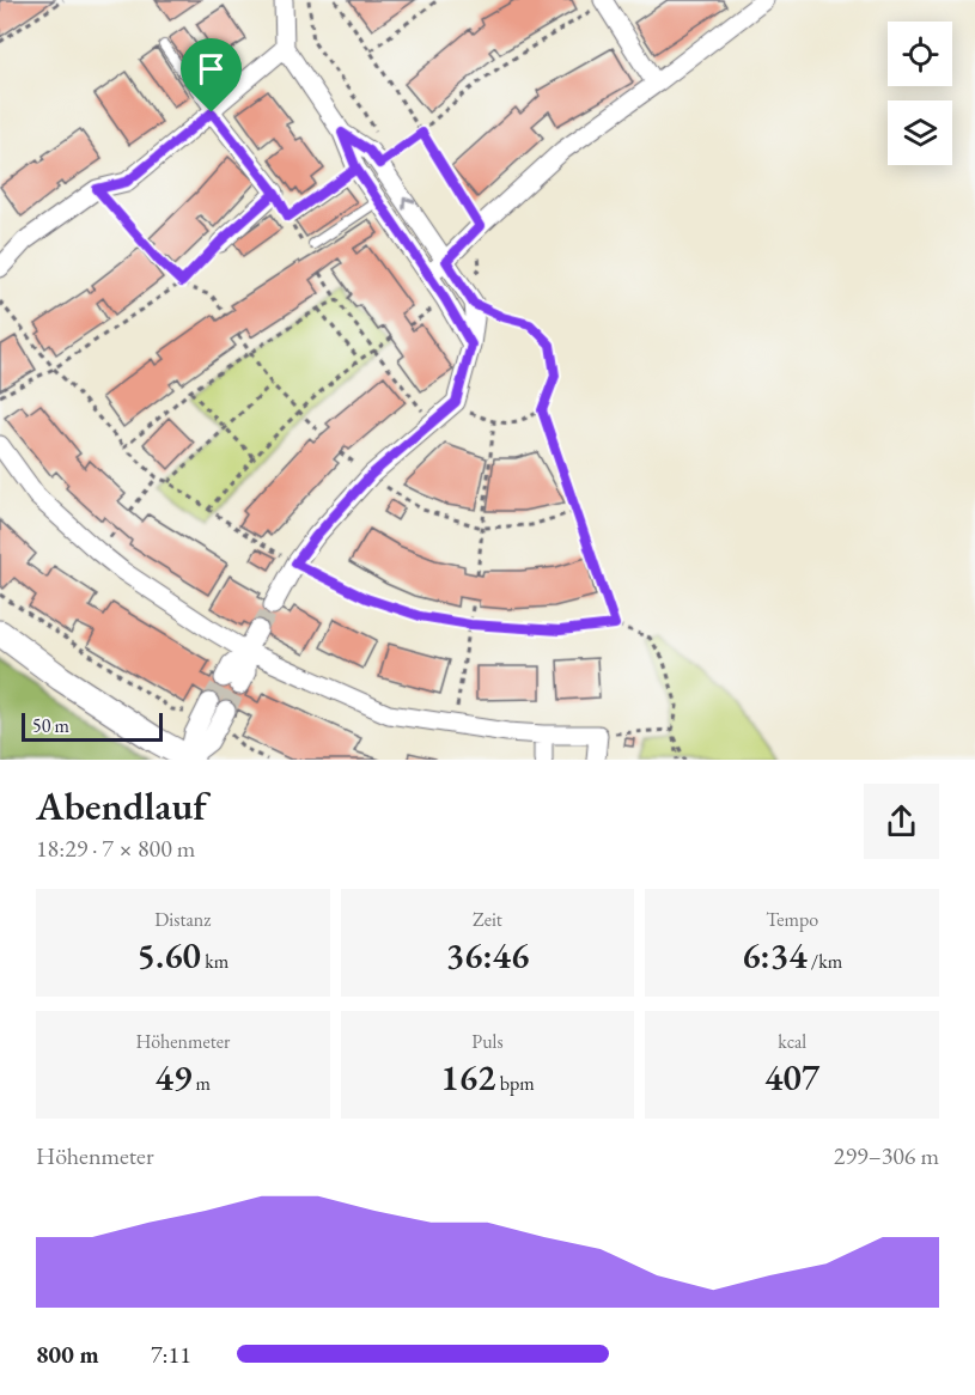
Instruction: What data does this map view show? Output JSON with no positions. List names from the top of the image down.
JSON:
{
  "scale_bar": "50 m",
  "page": {
    "scale": "50 m",
    "heading": ["Abendlauf", "18:29 · 7 × 800 m"],
    "stats": [
      ["Distanz", "5.60 km"],
      ["Zeit", "36:46"],
      ["Tempo", "6:34 /km"],
      ["Höhenmeter", "49 m"],
      ["Puls", "162 bpm"],
      ["kcal", "407"]
    ],
    "chart": ["Höhenmeter", "299–306 m"],
    "list": [
      {
        "name": "800 m",
        "note": "7:11"
      }
    ]
  }
}
